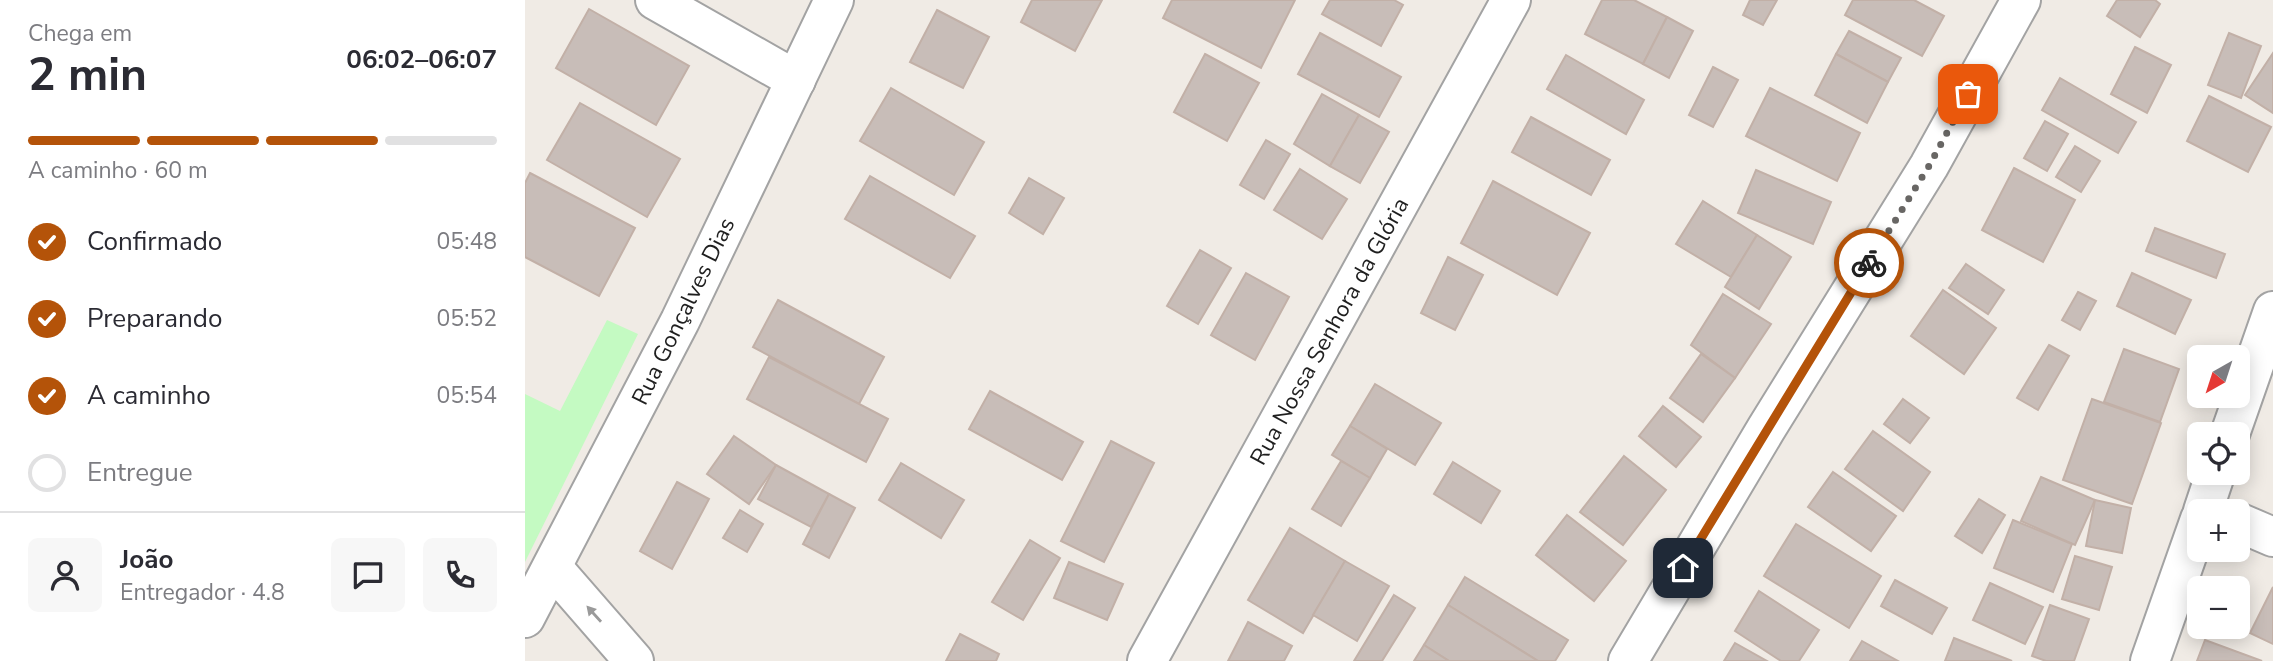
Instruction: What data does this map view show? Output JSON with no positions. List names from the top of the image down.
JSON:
{
  "streets": {
    "street": ["Rua Gonçalves Dias", "Rua Nossa Senhora da Glória"]
  },
  "north": "bottom left",
  "page": {
    "heading": ["2 min", "Chega em", "06:02–06:07"],
    "panel": ["João", "Entregador · 4.8"],
    "bar": "A caminho · 60 m",
    "list": [
      ["Confirmado", "05:48"],
      ["Preparando", "05:52"],
      ["A caminho", "05:54"],
      "Entregue"
    ],
    "map_buttons": ["+", "−"]
  }
}
